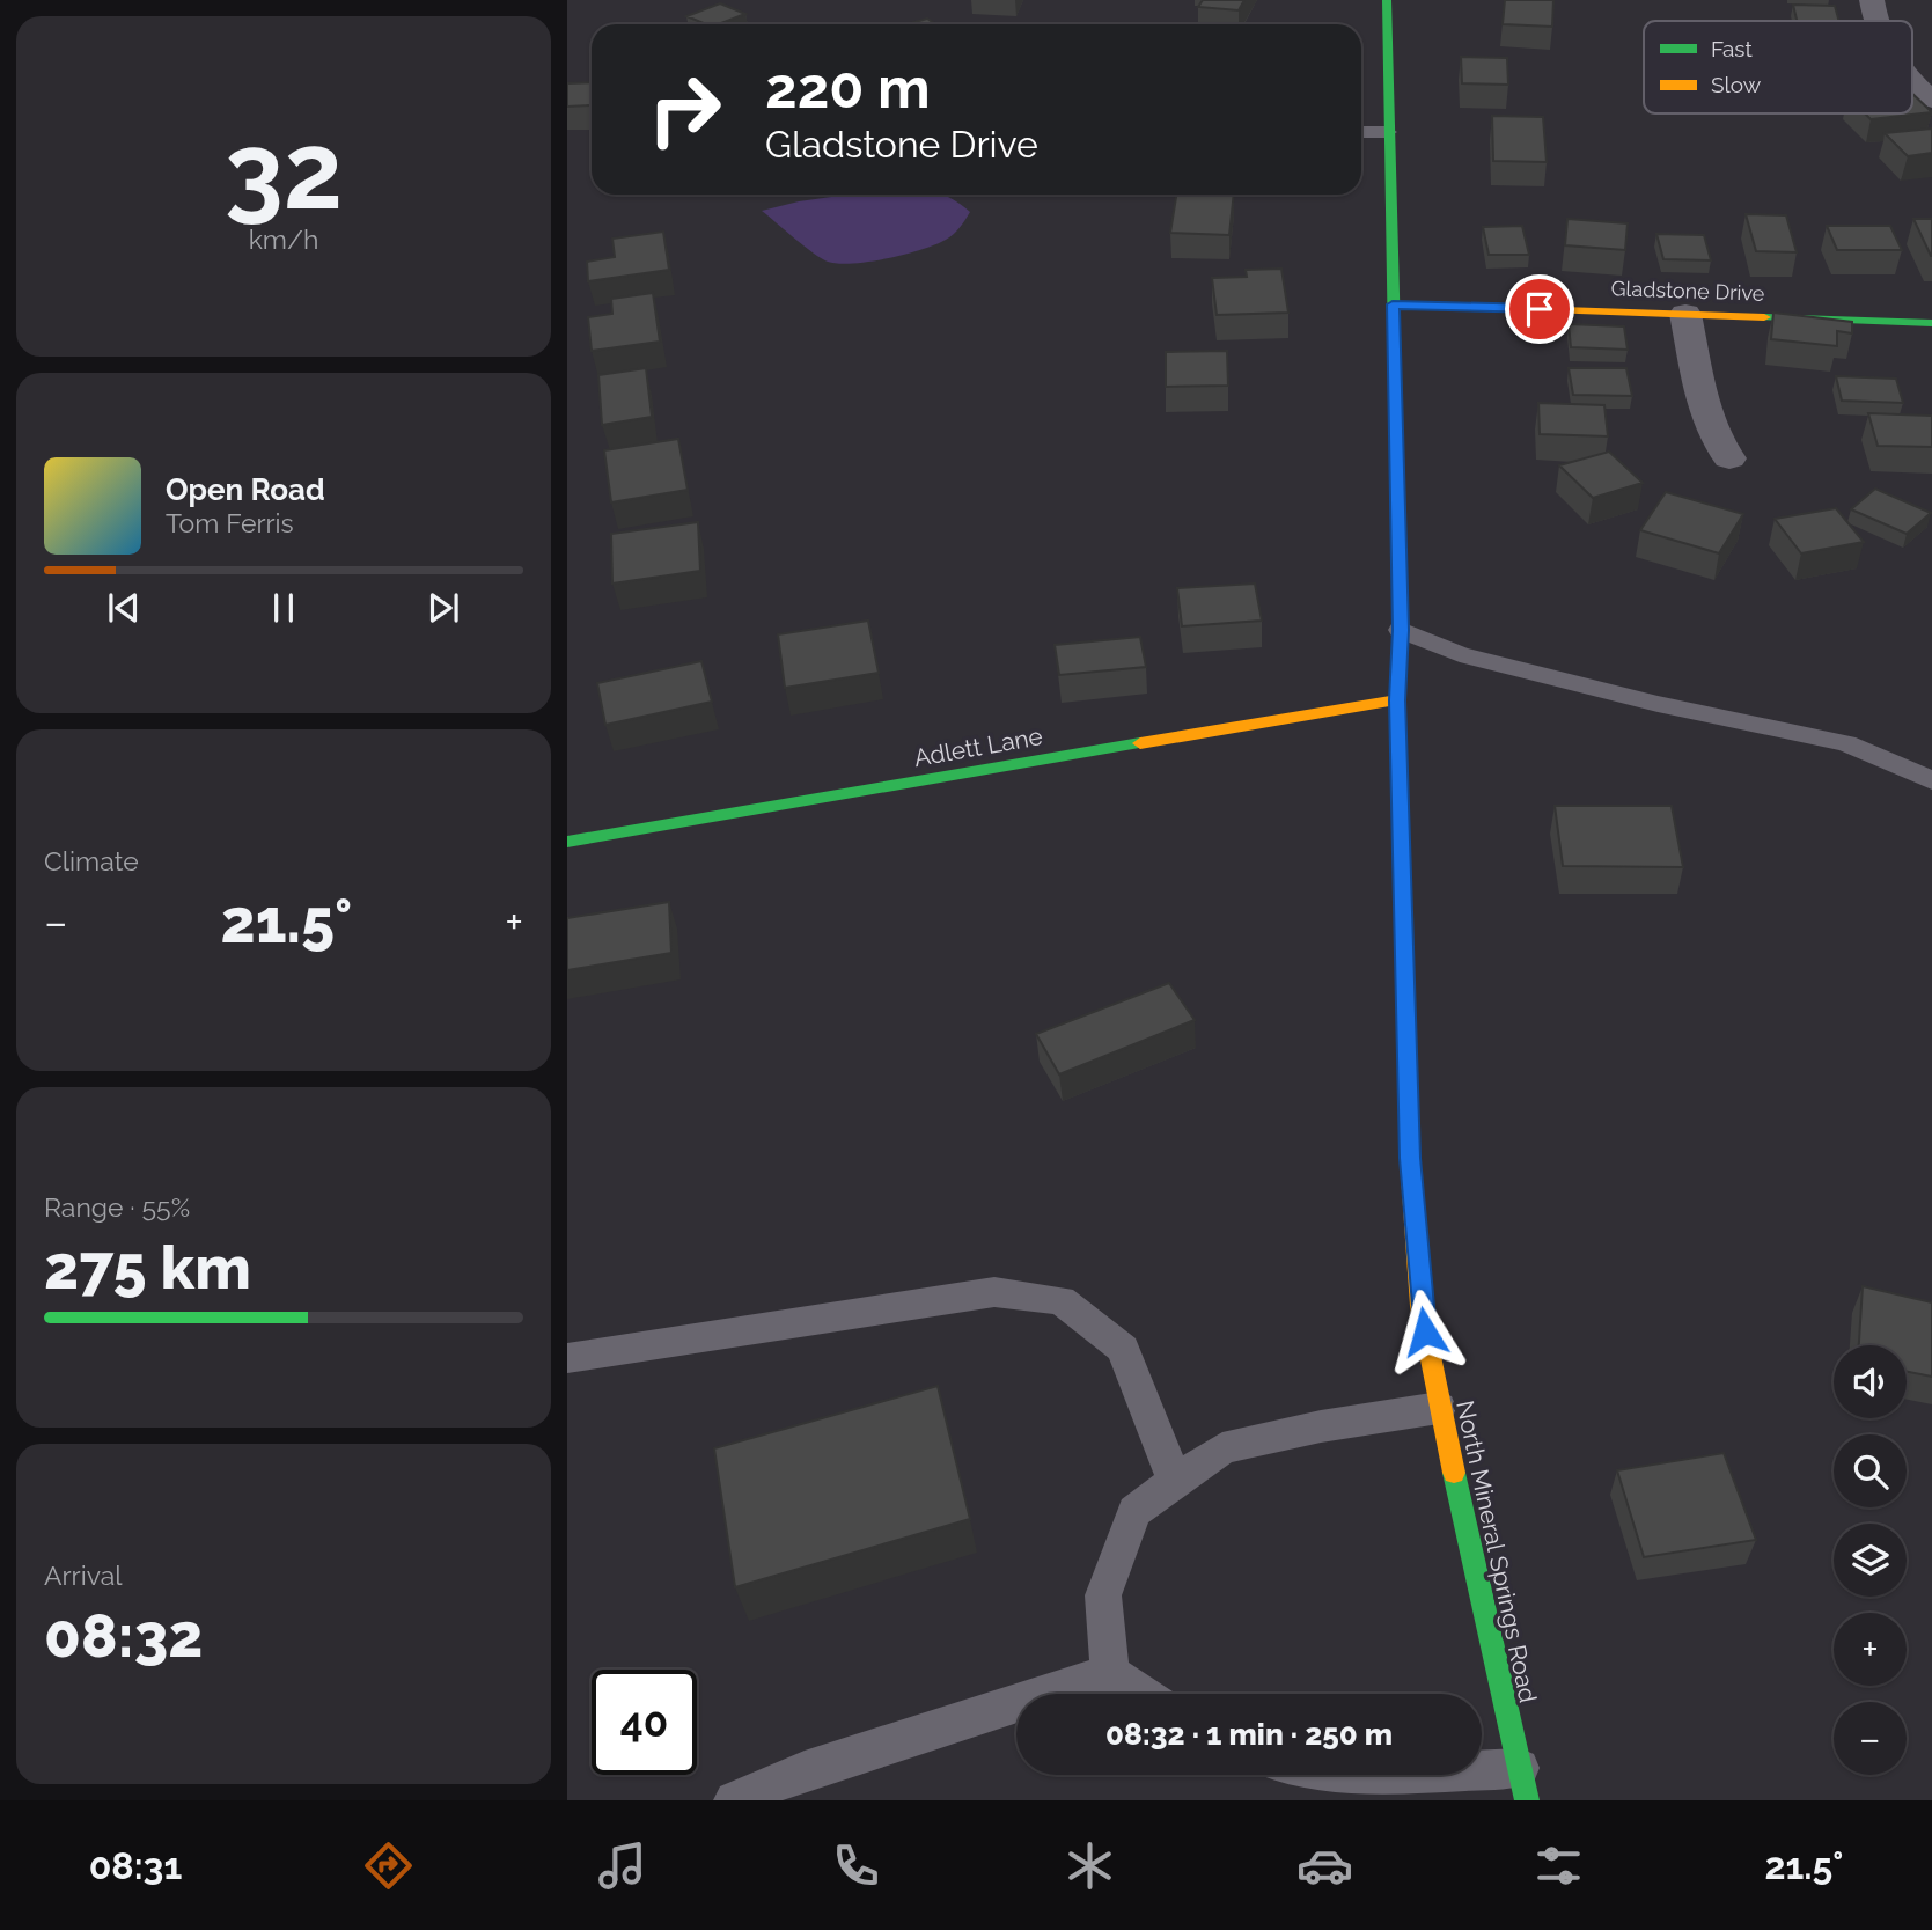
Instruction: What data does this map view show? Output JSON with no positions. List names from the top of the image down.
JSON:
{
  "streets": {
    "street": ["Gladstone Drive", "Adlett Lane", "North Mineral Springs Road"]
  },
  "crossings": [
    ["Gladstone Drive", "North Mineral Springs Road"],
    ["Adlett Lane", "North Mineral Springs Road"]
  ],
  "legend": ["Fast", "Slow"],
  "page": {
    "tile": [
      ["32", "km/h"],
      "Climate",
      ["Range · 55%", "275 km"],
      ["Arrival", "08:32"]
    ],
    "turn": ["220 m", "Gladstone Drive"],
    "song": ["Open Road", "Tom Ferris"],
    "heat": ["−", "21.5°", "+"],
    "map_buttons": ["+", "−"],
    "limit": "40",
    "trip": "08:32 · 1 min · 250 m",
    "tabs": ["08:31", "21.5°"]
  }
}
